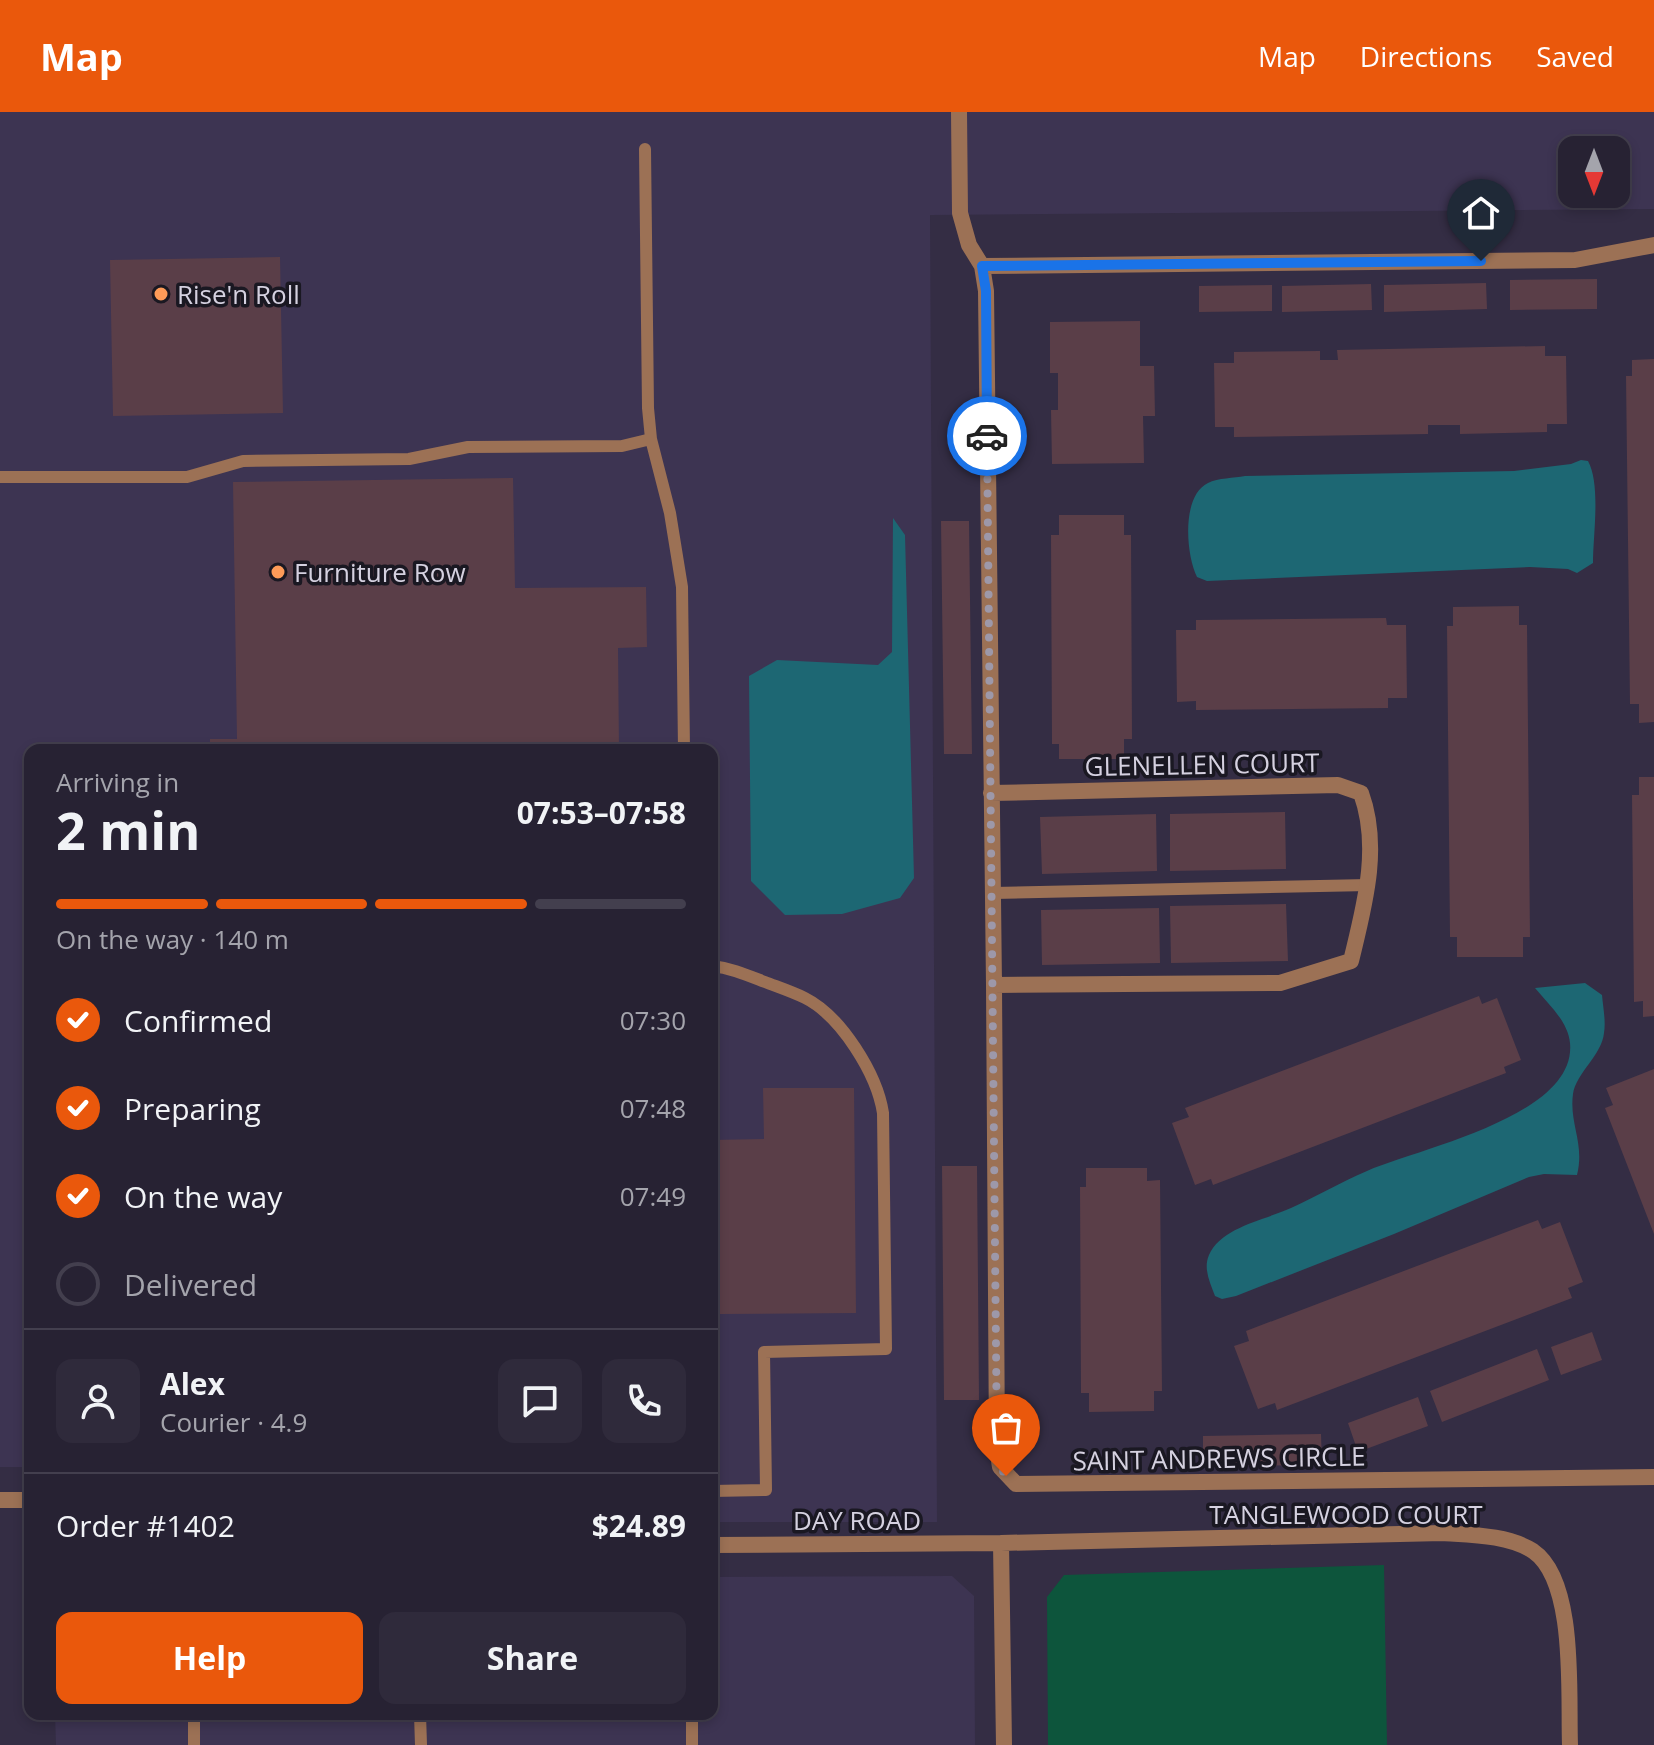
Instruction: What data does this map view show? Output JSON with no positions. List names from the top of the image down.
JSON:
{
  "streets": {
    "street": [
      "GLENELLEN COURT",
      "SAINT ANDREWS CIRCLE",
      "TANGLEWOOD COURT",
      "DAY ROAD"
    ]
  },
  "crossings": [
    ["GLENELLEN COURT", "SAINT ANDREWS CIRCLE"],
    ["TANGLEWOOD COURT", "DAY ROAD"]
  ],
  "places": ["Rise'n Roll", "Furniture Row"],
  "north": "bottom",
  "page": {
    "header": "Map",
    "nav": ["Map", "Directions", "Saved"],
    "heading": ["2 min", "Arriving in", "07:53–07:58"],
    "panel": [
      "Alex",
      "Courier · 4.9",
      "Order #1402",
      "$24.89"
    ],
    "bar": "On the way · 140 m",
    "list": [
      ["Confirmed", "07:30"],
      ["Preparing", "07:48"],
      ["On the way", "07:49"],
      "Delivered"
    ],
    "buttons": ["Help", "Share"]
  }
}
